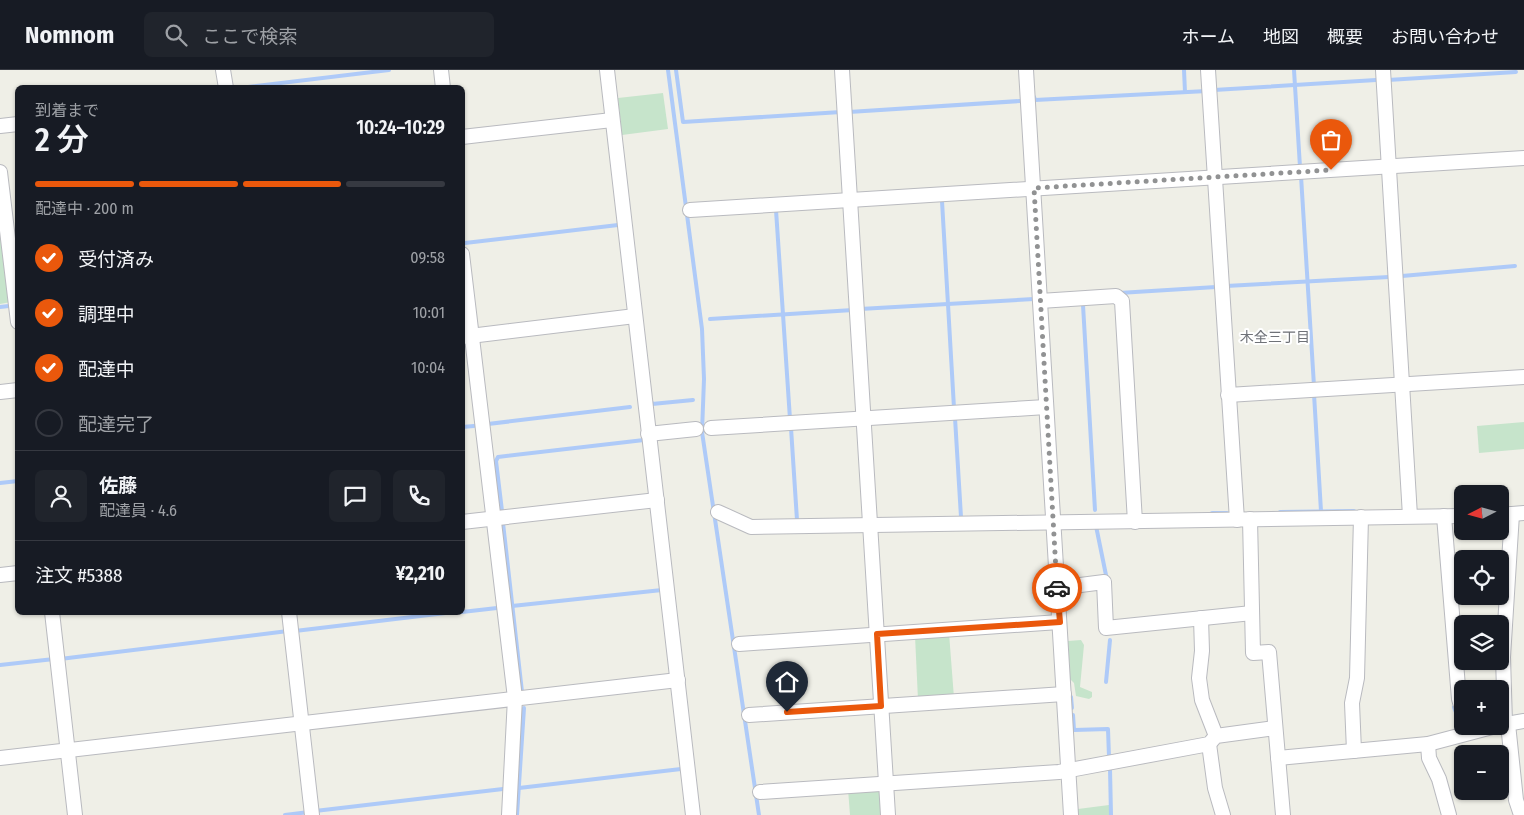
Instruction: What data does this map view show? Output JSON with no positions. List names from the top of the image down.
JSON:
{
  "districts": ["木全三丁目"],
  "north": "left",
  "page": {
    "header": "Nomnom",
    "search": "ここで検索",
    "nav": [
      "ホーム",
      "地図",
      "概要",
      "お問い合わせ"
    ],
    "heading": ["2 分", "到着まで", "10:24–10:29"],
    "panel": [
      "佐藤",
      "配達員 · 4.6",
      "注文 #5388",
      "¥2,210"
    ],
    "bar": "配達中 · 200 m",
    "list": [
      ["受付済み", "09:58"],
      ["調理中", "10:01"],
      ["配達中", "10:04"],
      "配達完了"
    ],
    "map_buttons": ["+", "−"]
  }
}
